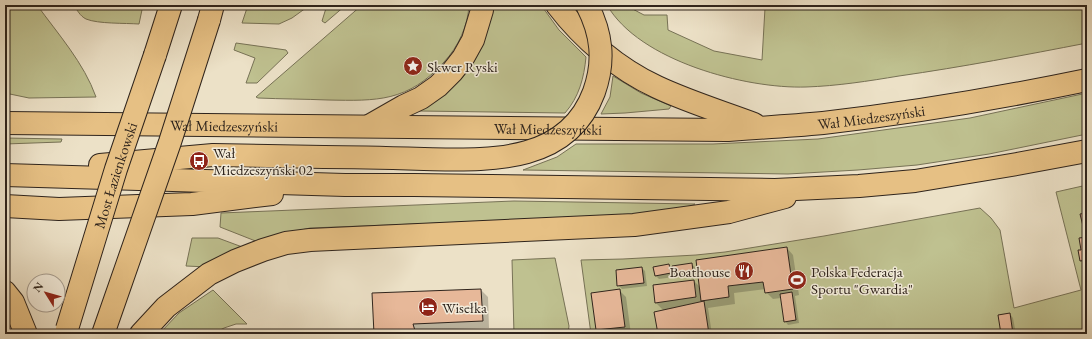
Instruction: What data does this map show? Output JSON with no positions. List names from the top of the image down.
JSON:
{
  "streets": {
    "main road": ["Wał Miedzeszyński", "Most Łazienkowski"]
  },
  "places": {
    "place": ["Skwer Ryski"],
    "bus stop": ["Wał Miedzeszyński 02"],
    "restaurant": ["Boathouse"],
    "sports": ["Polska Federacja Sportu \"Gwardia\""],
    "hotel": ["Wisełka"]
  },
  "north": "top left"
}
